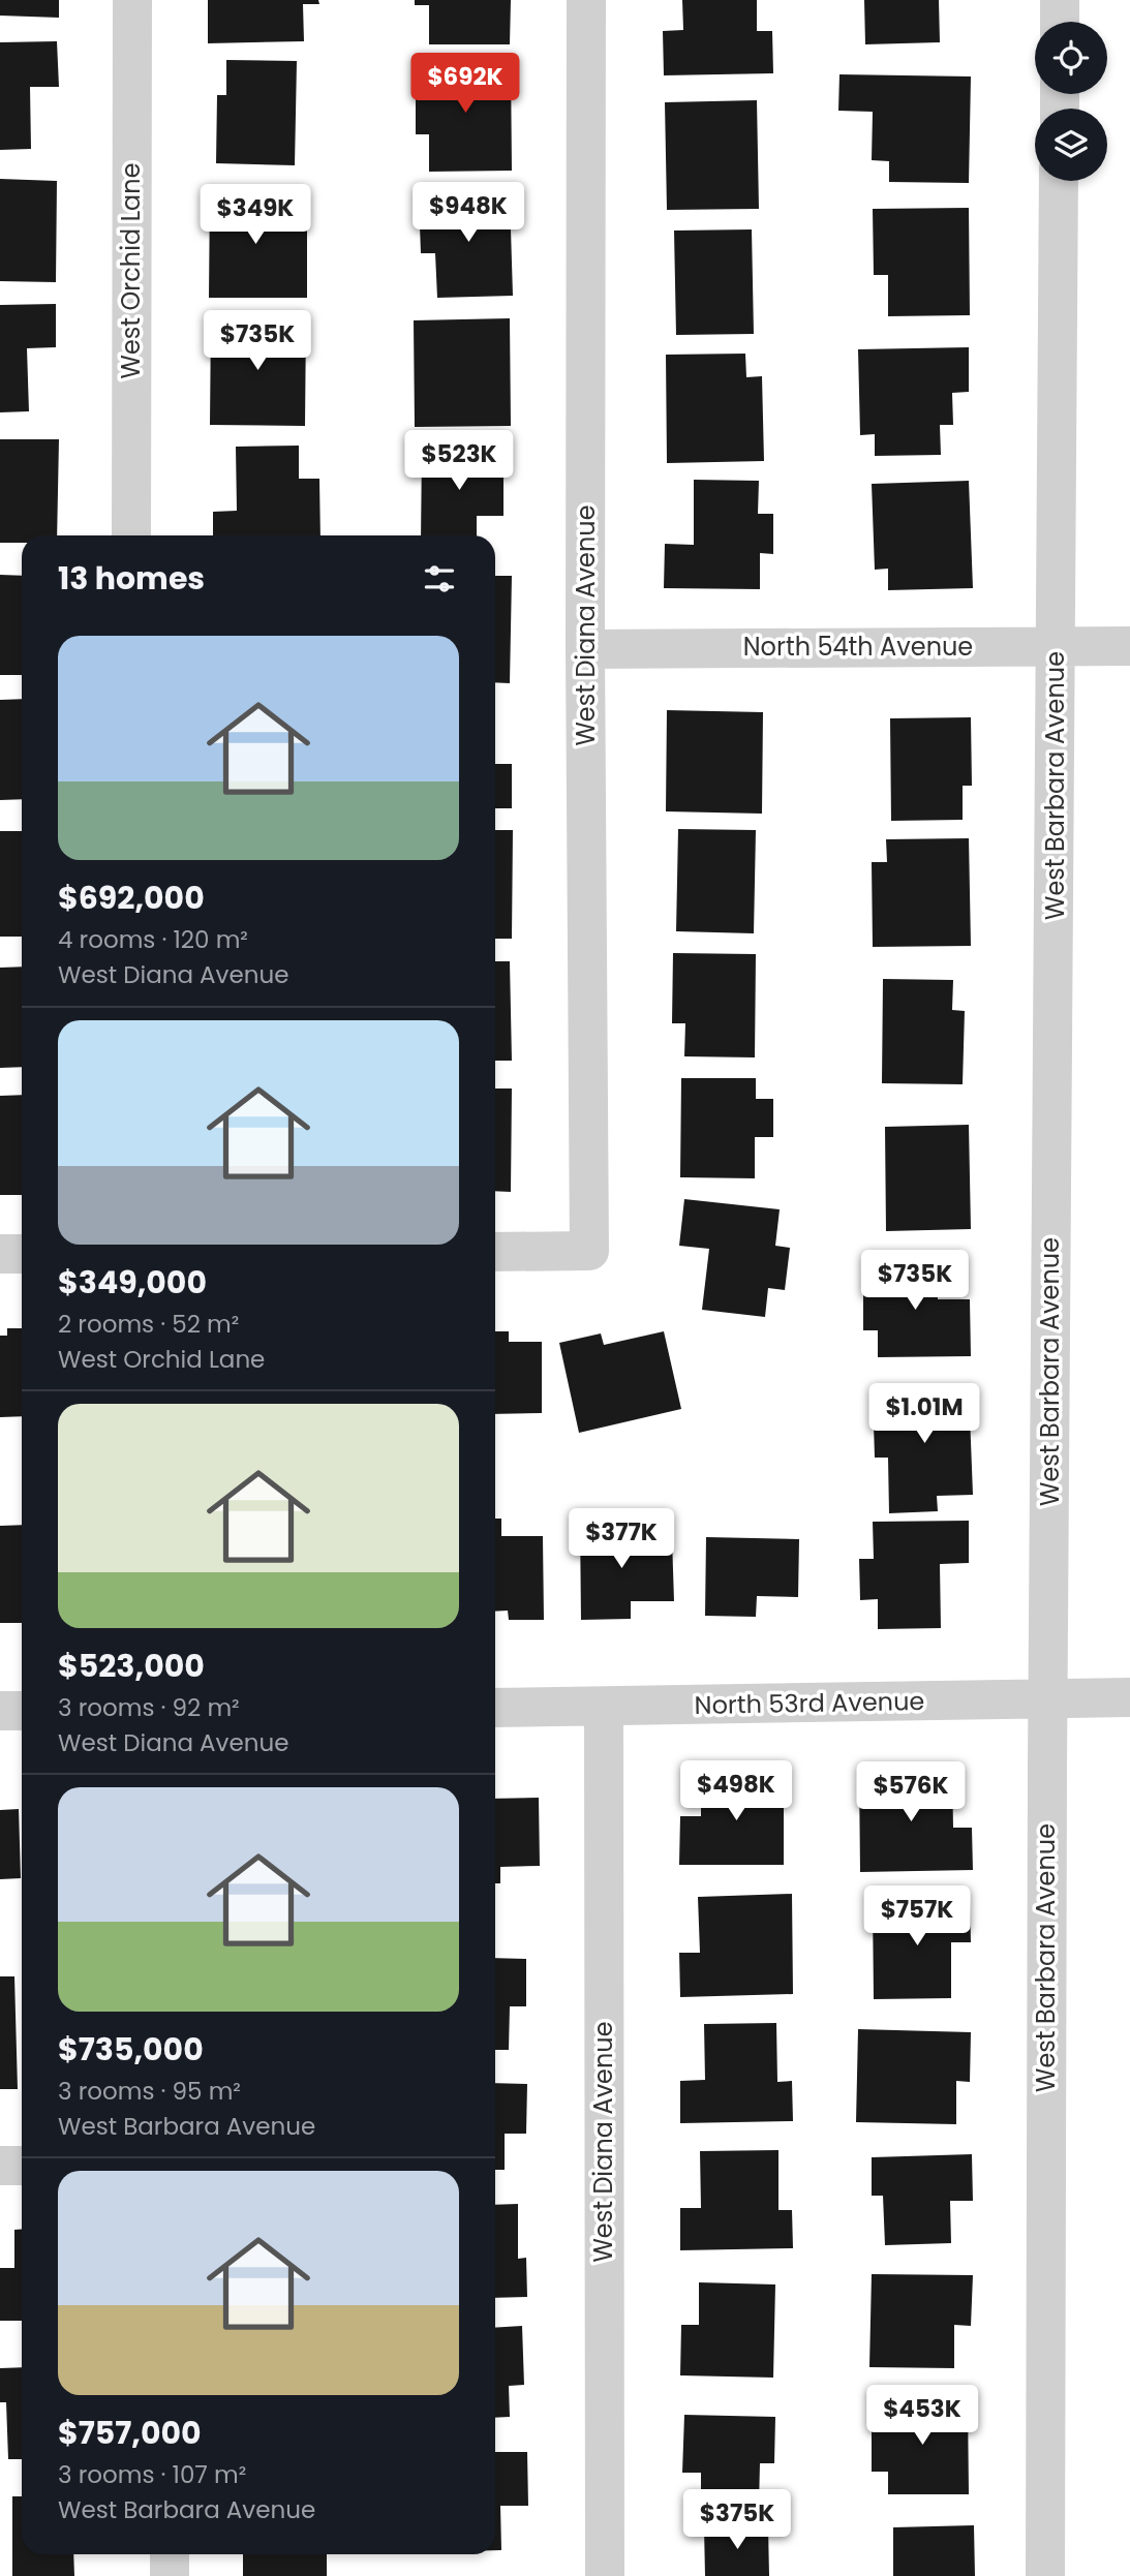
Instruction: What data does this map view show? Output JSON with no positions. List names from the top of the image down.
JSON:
{
  "streets": {
    "street": [
      "West Orchid Lane",
      "West Diana Avenue",
      "North 54th Avenue",
      "West Barbara Avenue",
      "North 53rd Avenue"
    ]
  },
  "crossings": [
    ["West Diana Avenue", "North 54th Avenue"],
    ["West Diana Avenue", "North 53rd Avenue"],
    ["North 54th Avenue", "West Barbara Avenue"],
    ["West Barbara Avenue", "North 53rd Avenue"]
  ],
  "page": {
    "price": [
      "$692K",
      "$948K",
      "$349K",
      "$735K",
      "$523K",
      "$735K",
      "$1.01M",
      "$377K",
      "$498K",
      "$576K",
      "$757K",
      "$453K",
      "$375K"
    ],
    "heading": "13 homes",
    "list": [
      {
        "name": "$692,000",
        "note": "4 rooms · 120 m² · West Diana Avenue"
      },
      {
        "name": "$349,000",
        "note": "2 rooms · 52 m² · West Orchid Lane"
      },
      {
        "name": "$523,000",
        "note": "3 rooms · 92 m² · West Diana Avenue"
      },
      {
        "name": "$735,000",
        "note": "3 rooms · 95 m² · West Barbara Avenue"
      },
      {
        "name": "$757,000",
        "note": "3 rooms · 107 m² · West Barbara Avenue"
      }
    ]
  }
}
